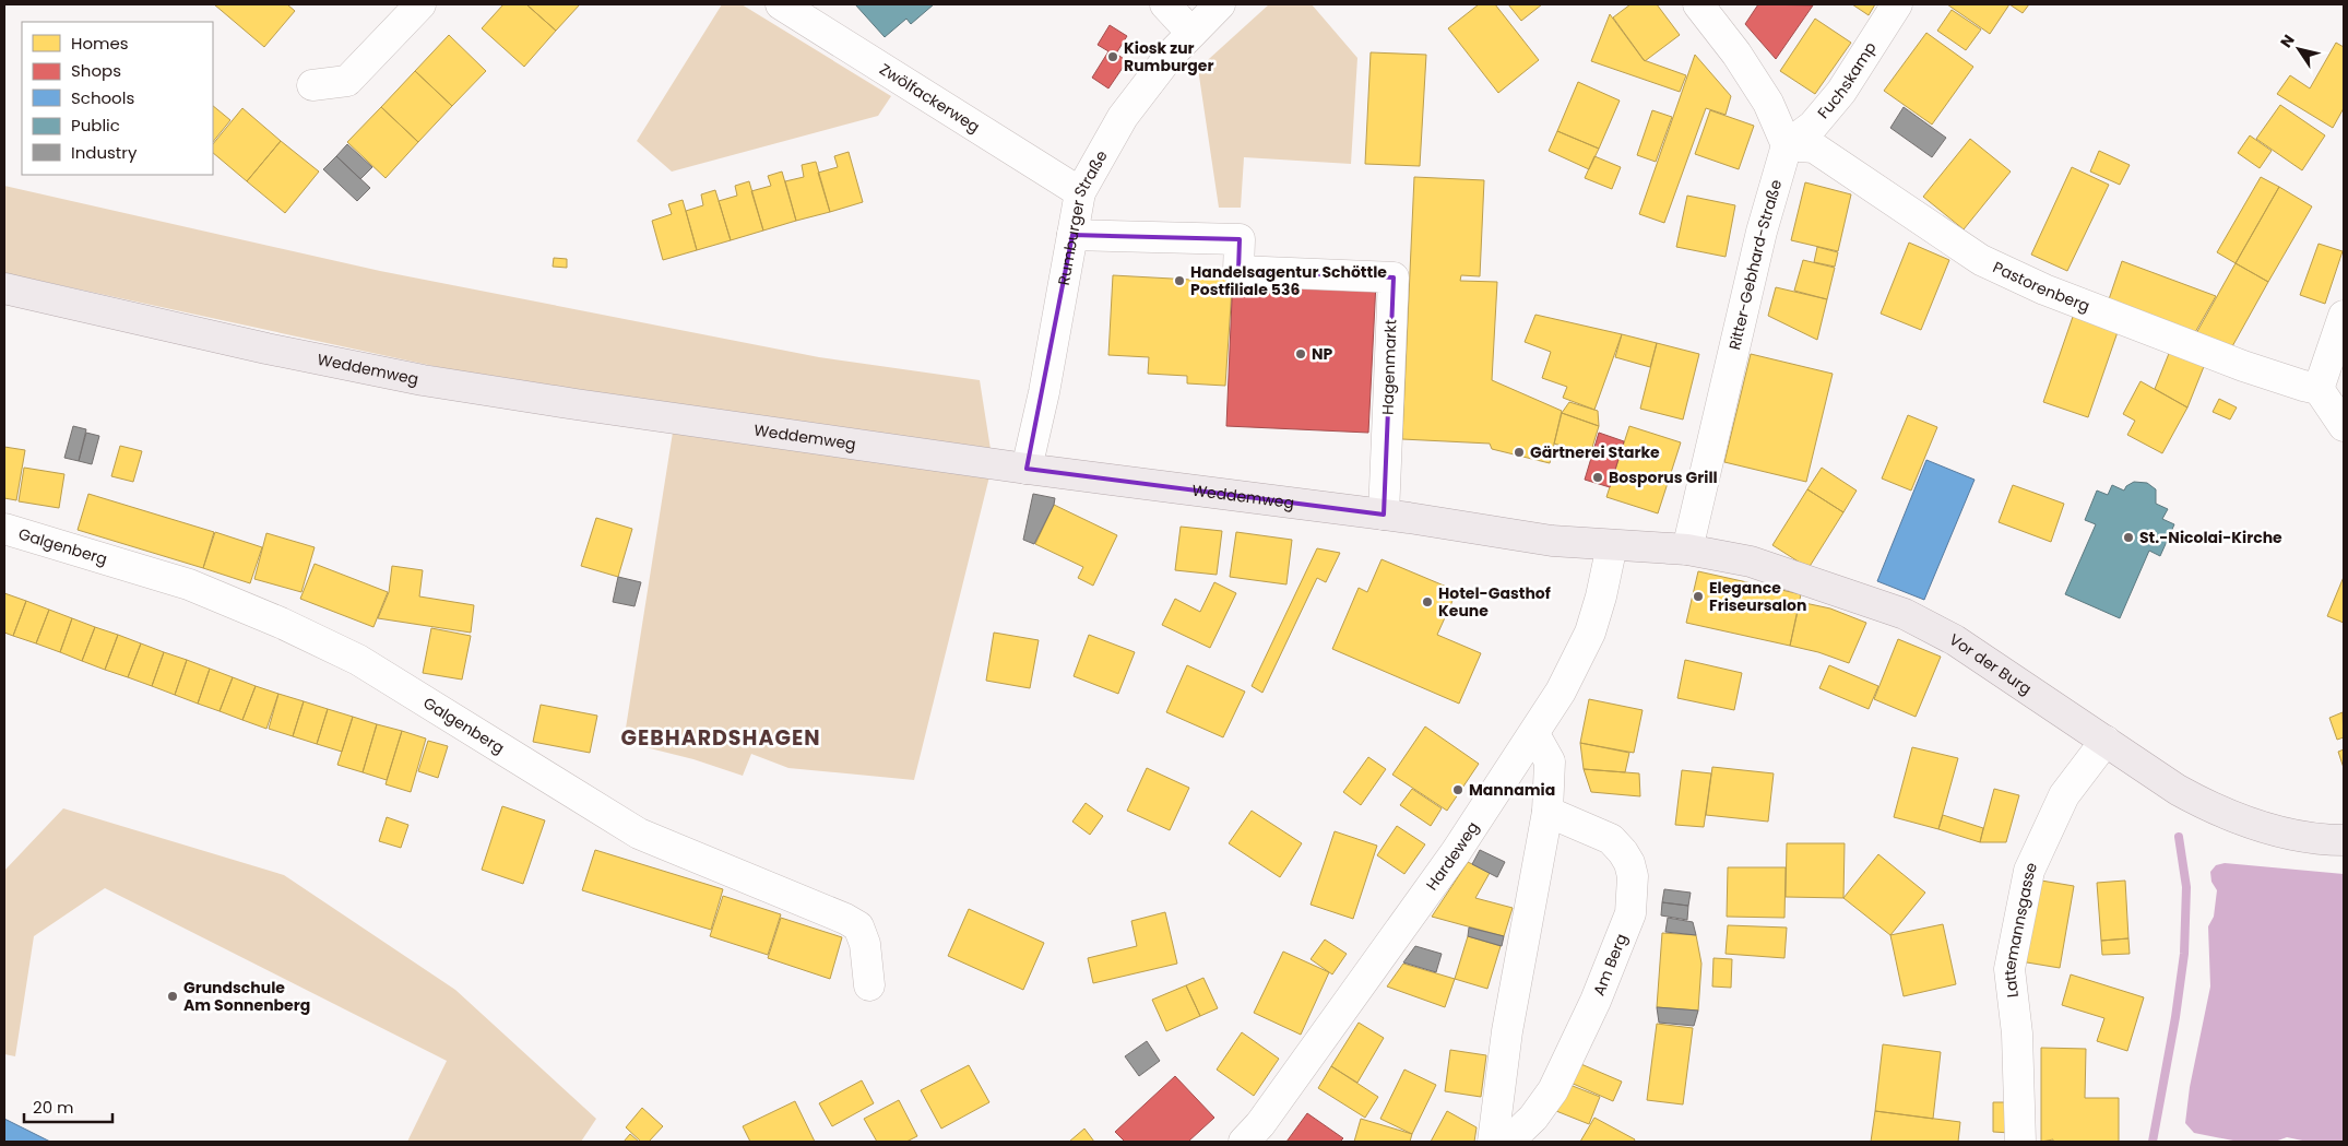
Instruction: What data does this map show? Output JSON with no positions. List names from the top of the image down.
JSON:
{
  "streets": {
    "main road": ["Weddemweg", "Vor der Burg"],
    "street": [
      "Fuchskamp",
      "Zwölfackerweg",
      "Rumburger Straße",
      "Ritter-Gebhard-Straße",
      "Pastorenberg",
      "Hagenmarkt",
      "Galgenberg",
      "Hardeweg",
      "Lattemannsgasse",
      "Am Berg"
    ]
  },
  "crossings": [
    ["Fuchskamp", "Ritter-Gebhard-Straße"],
    ["Fuchskamp", "Pastorenberg"],
    ["Zwölfackerweg", "Rumburger Straße"],
    ["Rumburger Straße", "Hagenmarkt"],
    ["Rumburger Straße", "Weddemweg"],
    ["Ritter-Gebhard-Straße", "Pastorenberg"],
    ["Ritter-Gebhard-Straße", "Vor der Burg"],
    ["Hagenmarkt", "Weddemweg"],
    ["Weddemweg", "Vor der Burg"],
    ["Weddemweg", "Hardeweg"],
    ["Vor der Burg", "Hardeweg"],
    ["Vor der Burg", "Lattemannsgasse"]
  ],
  "districts": ["GEBHARDSHAGEN"],
  "places": [
    "Kiosk zur Rumburger",
    "Handelsagentur Schöttle Postfiliale 536",
    "NP",
    "Gärtnerei Starke",
    "Bosporus Grill",
    "St.-Nicolai-Kirche",
    "Elegance Friseursalon",
    "Hotel-Gasthof Keune",
    "Mannamia",
    "Grundschule Am Sonnenberg"
  ],
  "legend": [
    "Homes",
    "Shops",
    "Schools",
    "Public",
    "Industry"
  ],
  "scale_bar": "20 m",
  "north": "top left"
}
